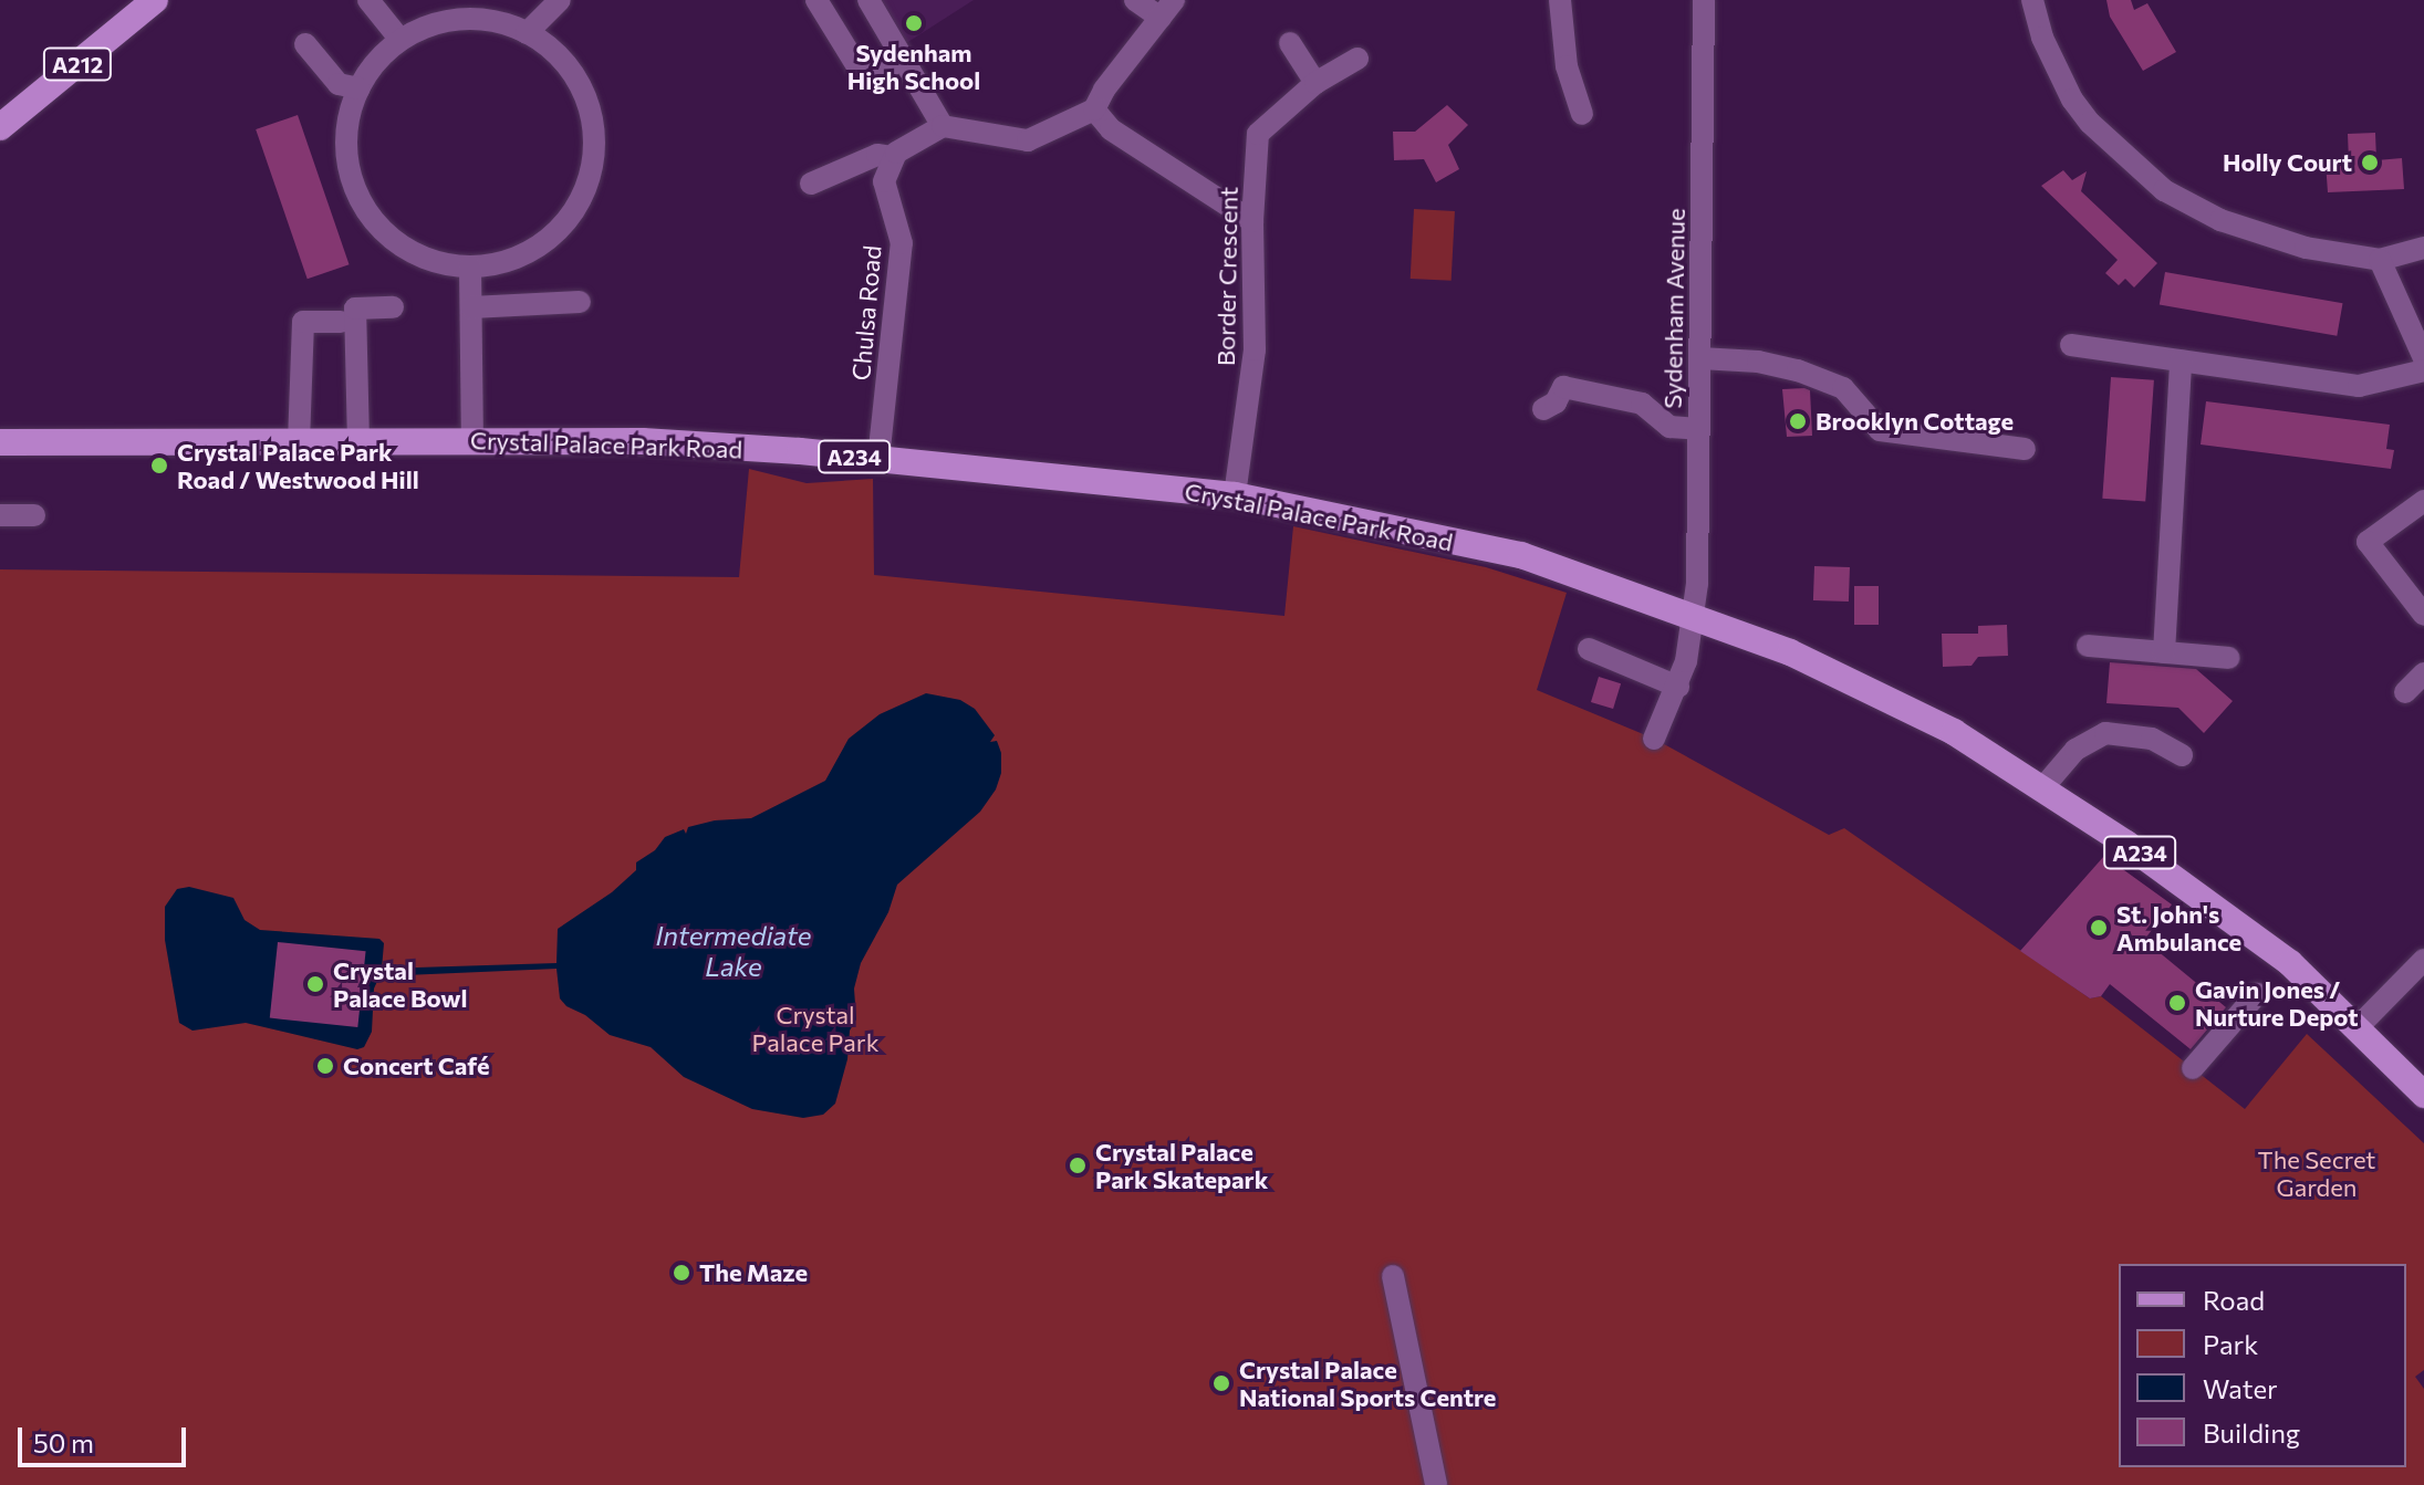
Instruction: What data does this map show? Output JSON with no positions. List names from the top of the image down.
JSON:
{
  "streets": {
    "main road": ["A212", "Crystal Palace Park Road", "A234"],
    "street": ["Border Crescent", "Sydenham Avenue", "Chulsa Road"]
  },
  "crossings": [
    ["Border Crescent", "Crystal Palace Park Road"],
    ["Sydenham Avenue", "Crystal Palace Park Road"],
    ["Chulsa Road", "Crystal Palace Park Road"]
  ],
  "water": ["Intermediate Lake"],
  "parks": ["Crystal Palace Park", "The Secret Garden"],
  "places": [
    "Sydenham High School",
    "Holly Court",
    "Brooklyn Cottage",
    "Crystal Palace Park Road / Westwood Hill",
    "St. John's Ambulance",
    "Crystal Palace Bowl",
    "Gavin Jones / Nurture Depot",
    "Concert Café",
    "Crystal Palace Park Skatepark",
    "The Maze",
    "Crystal Palace National Sports Centre"
  ],
  "legend": [
    "Road",
    "Park",
    "Water",
    "Building"
  ],
  "scale_bar": "50 m"
}
